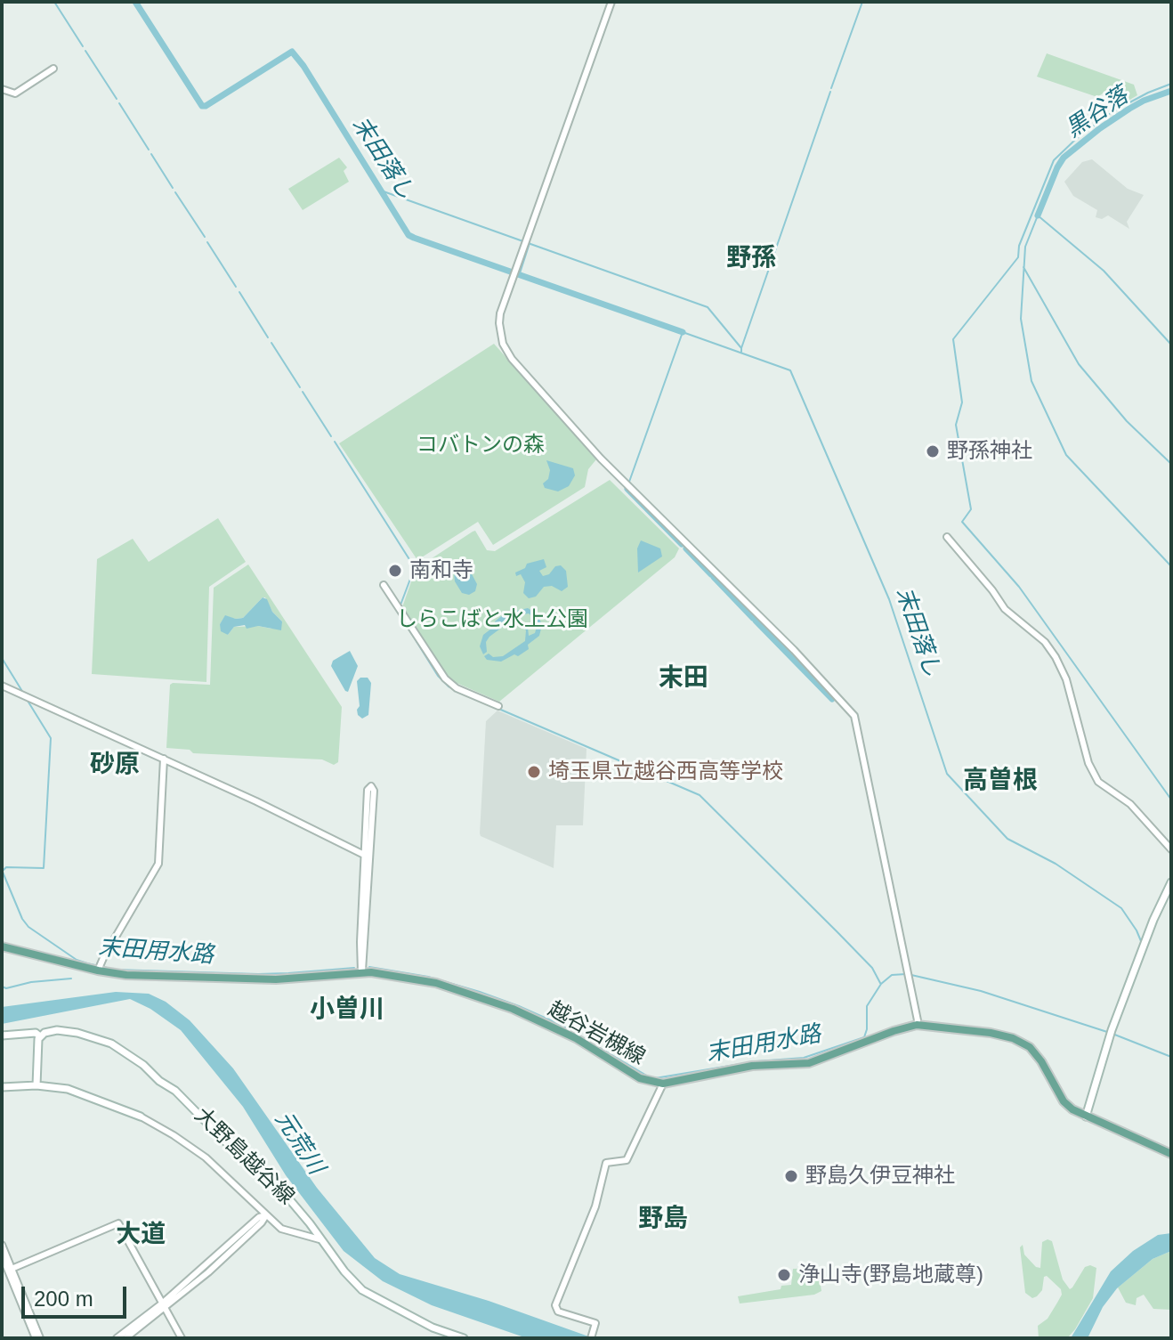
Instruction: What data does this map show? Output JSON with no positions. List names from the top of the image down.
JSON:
{
  "streets": {
    "main road": ["越谷岩槻線", "大野島越谷線"]
  },
  "districts": [
    "野孫",
    "末田",
    "砂原",
    "高曽根",
    "小曽川",
    "野島",
    "大道"
  ],
  "water": [
    "黒谷落",
    "末田落し",
    "末田用水路",
    "元荒川"
  ],
  "parks": ["コバトンの森", "しらこばと水上公園"],
  "places": [
    "野孫神社",
    "南和寺",
    "埼玉県立越谷西高等学校",
    "野島久伊豆神社",
    "浄山寺(野島地蔵尊)"
  ],
  "scale_bar": "200 m"
}
